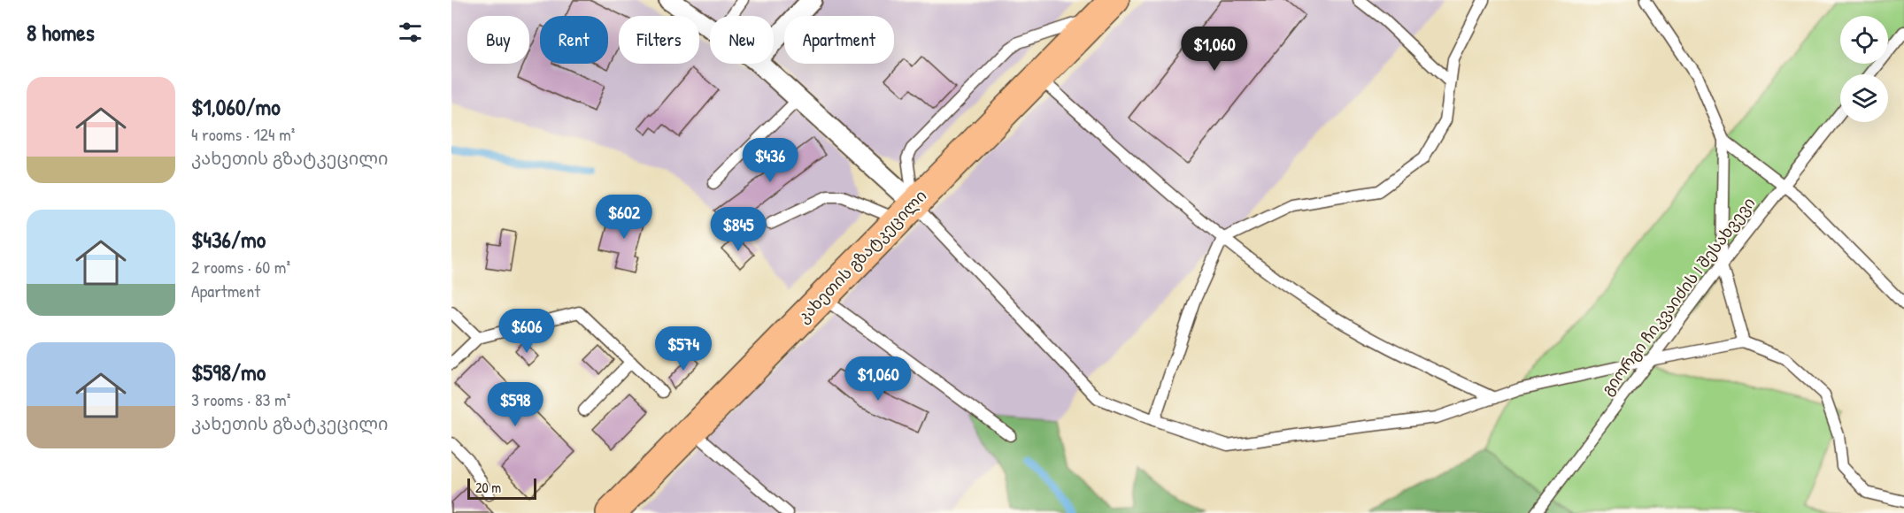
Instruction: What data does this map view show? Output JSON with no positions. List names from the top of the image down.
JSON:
{
  "streets": {
    "highway": ["კახეთის გზატკეცილი"],
    "lane": ["გიორგი ჩიკვაიძის I შესახვევი"]
  },
  "scale_bar": "20 m",
  "page": {
    "heading": "8 homes",
    "chip": [
      "Buy",
      "Rent",
      "Filters",
      "New",
      "Apartment"
    ],
    "price": [
      "$1,060",
      "$436",
      "$602",
      "$845",
      "$606",
      "$574",
      "$1,060",
      "$598"
    ],
    "list": [
      {
        "name": "$1,060/mo",
        "note": "4 rooms · 124 m² · კახეთის გზატკეცილი"
      },
      {
        "name": "$436/mo",
        "note": "2 rooms · 60 m² · Apartment"
      },
      {
        "name": "$598/mo",
        "note": "3 rooms · 83 m² · კახეთის გზატკეცილი"
      }
    ],
    "scale": "20 m"
  }
}
